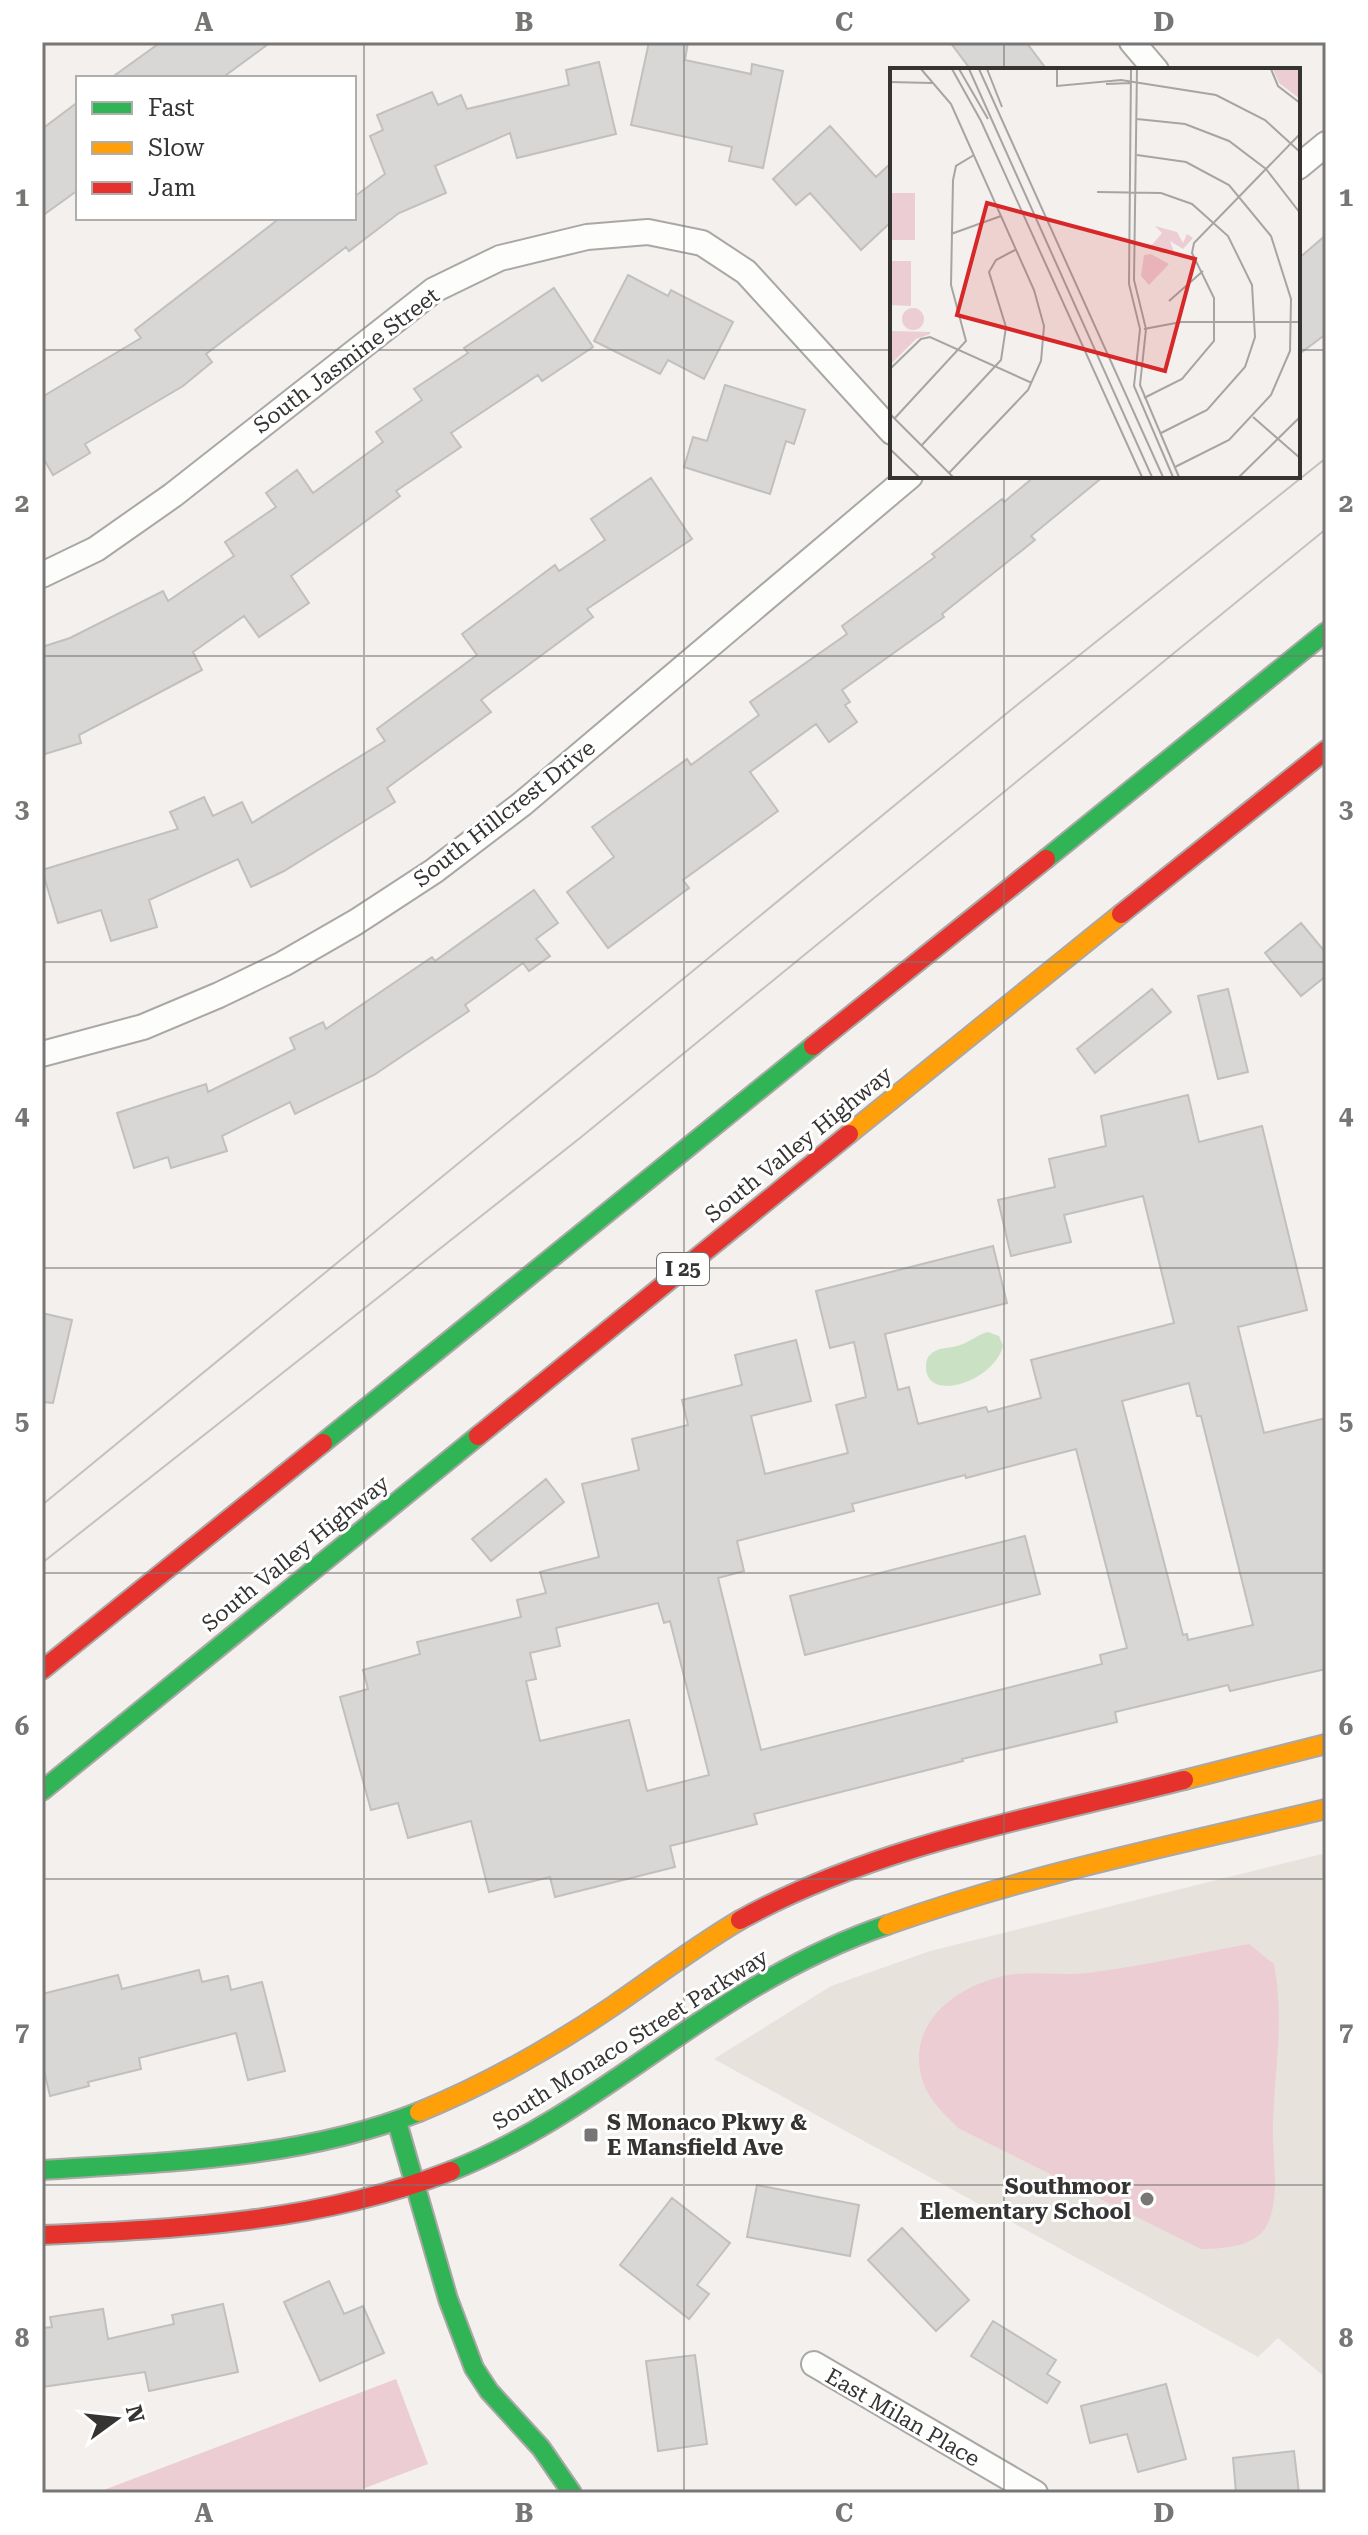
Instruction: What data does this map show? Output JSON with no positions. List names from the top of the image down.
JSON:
{
  "streets": {
    "main road": ["South Valley Highway", "I 25", "South Monaco Street Parkway"],
    "street": ["South Jasmine Street", "South Hillcrest Drive", "East Milan Place"]
  },
  "places": {
    "transit": ["S Monaco Pkwy & E Mansfield Ave"],
    "other": ["Southmoor Elementary School"]
  },
  "legend": ["Fast", "Slow", "Jam"],
  "north": "right",
  "grid": {
    "columns": [
      "A",
      "B",
      "C",
      "D"
    ],
    "rows": [
      "1",
      "2",
      "3",
      "4",
      "5",
      "6",
      "7",
      "8"
    ]
  }
}
